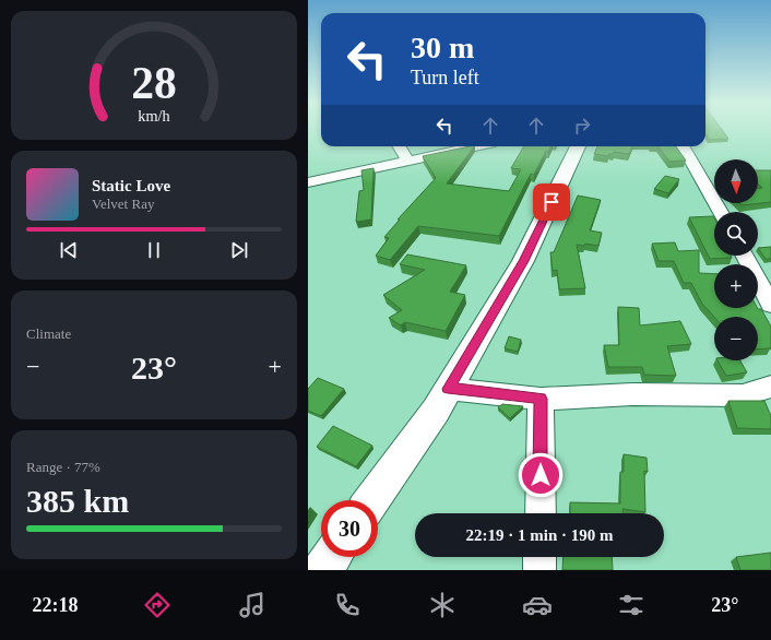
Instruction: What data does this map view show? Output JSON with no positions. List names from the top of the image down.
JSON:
{
  "north": "bottom",
  "page": {
    "turn": ["30 m", "Turn left"],
    "map_buttons": ["+", "−"],
    "song": ["Static Love", "Velvet Ray"],
    "tile": [
      "Climate",
      ["Range · 77%", "385 km"]
    ],
    "heat": ["−", "23°", "+"],
    "limit": "30",
    "trip": "22:19 · 1 min · 190 m",
    "tabs": ["22:18", "23°"],
    "gauge": ["28", "km/h"]
  }
}
